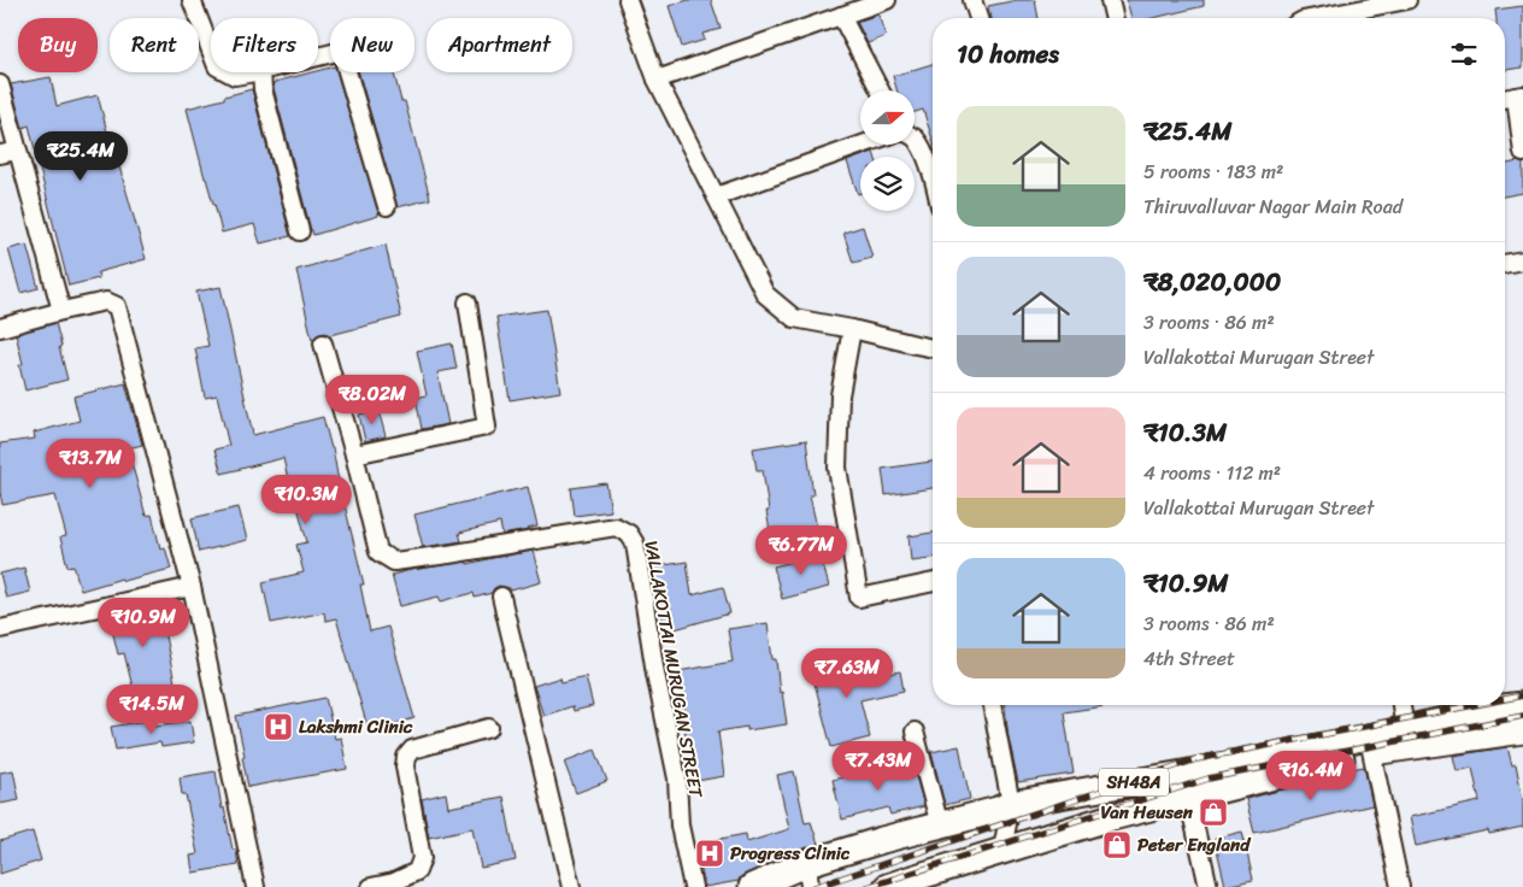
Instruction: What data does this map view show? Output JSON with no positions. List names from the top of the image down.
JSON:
{
  "streets": {
    "main road": ["SH48A"],
    "street": ["VALLAKOTTAI MURUGAN STREET"]
  },
  "places": {
    "hospital": ["Lakshmi Clinic", "Progress Clinic"],
    "shop": ["Van Heusen", "Peter England"]
  },
  "north": "right",
  "page": {
    "chip": [
      "Buy",
      "Rent",
      "Filters",
      "New",
      "Apartment"
    ],
    "heading": "10 homes",
    "list": [
      {
        "name": "₹25.4M",
        "note": "5 rooms · 183 m² · Thiruvalluvar Nagar Main Road"
      },
      {
        "name": "₹8,020,000",
        "note": "3 rooms · 86 m² · Vallakottai Murugan Street"
      },
      {
        "name": "₹10.3M",
        "note": "4 rooms · 112 m² · Vallakottai Murugan Street"
      },
      {
        "name": "₹10.9M",
        "note": "3 rooms · 86 m² · 4th Street"
      }
    ],
    "price": [
      "₹25.4M",
      "₹8.02M",
      "₹13.7M",
      "₹10.3M",
      "₹6.77M",
      "₹10.9M",
      "₹7.63M",
      "₹14.5M",
      "₹7.43M",
      "₹16.4M"
    ]
  }
}
